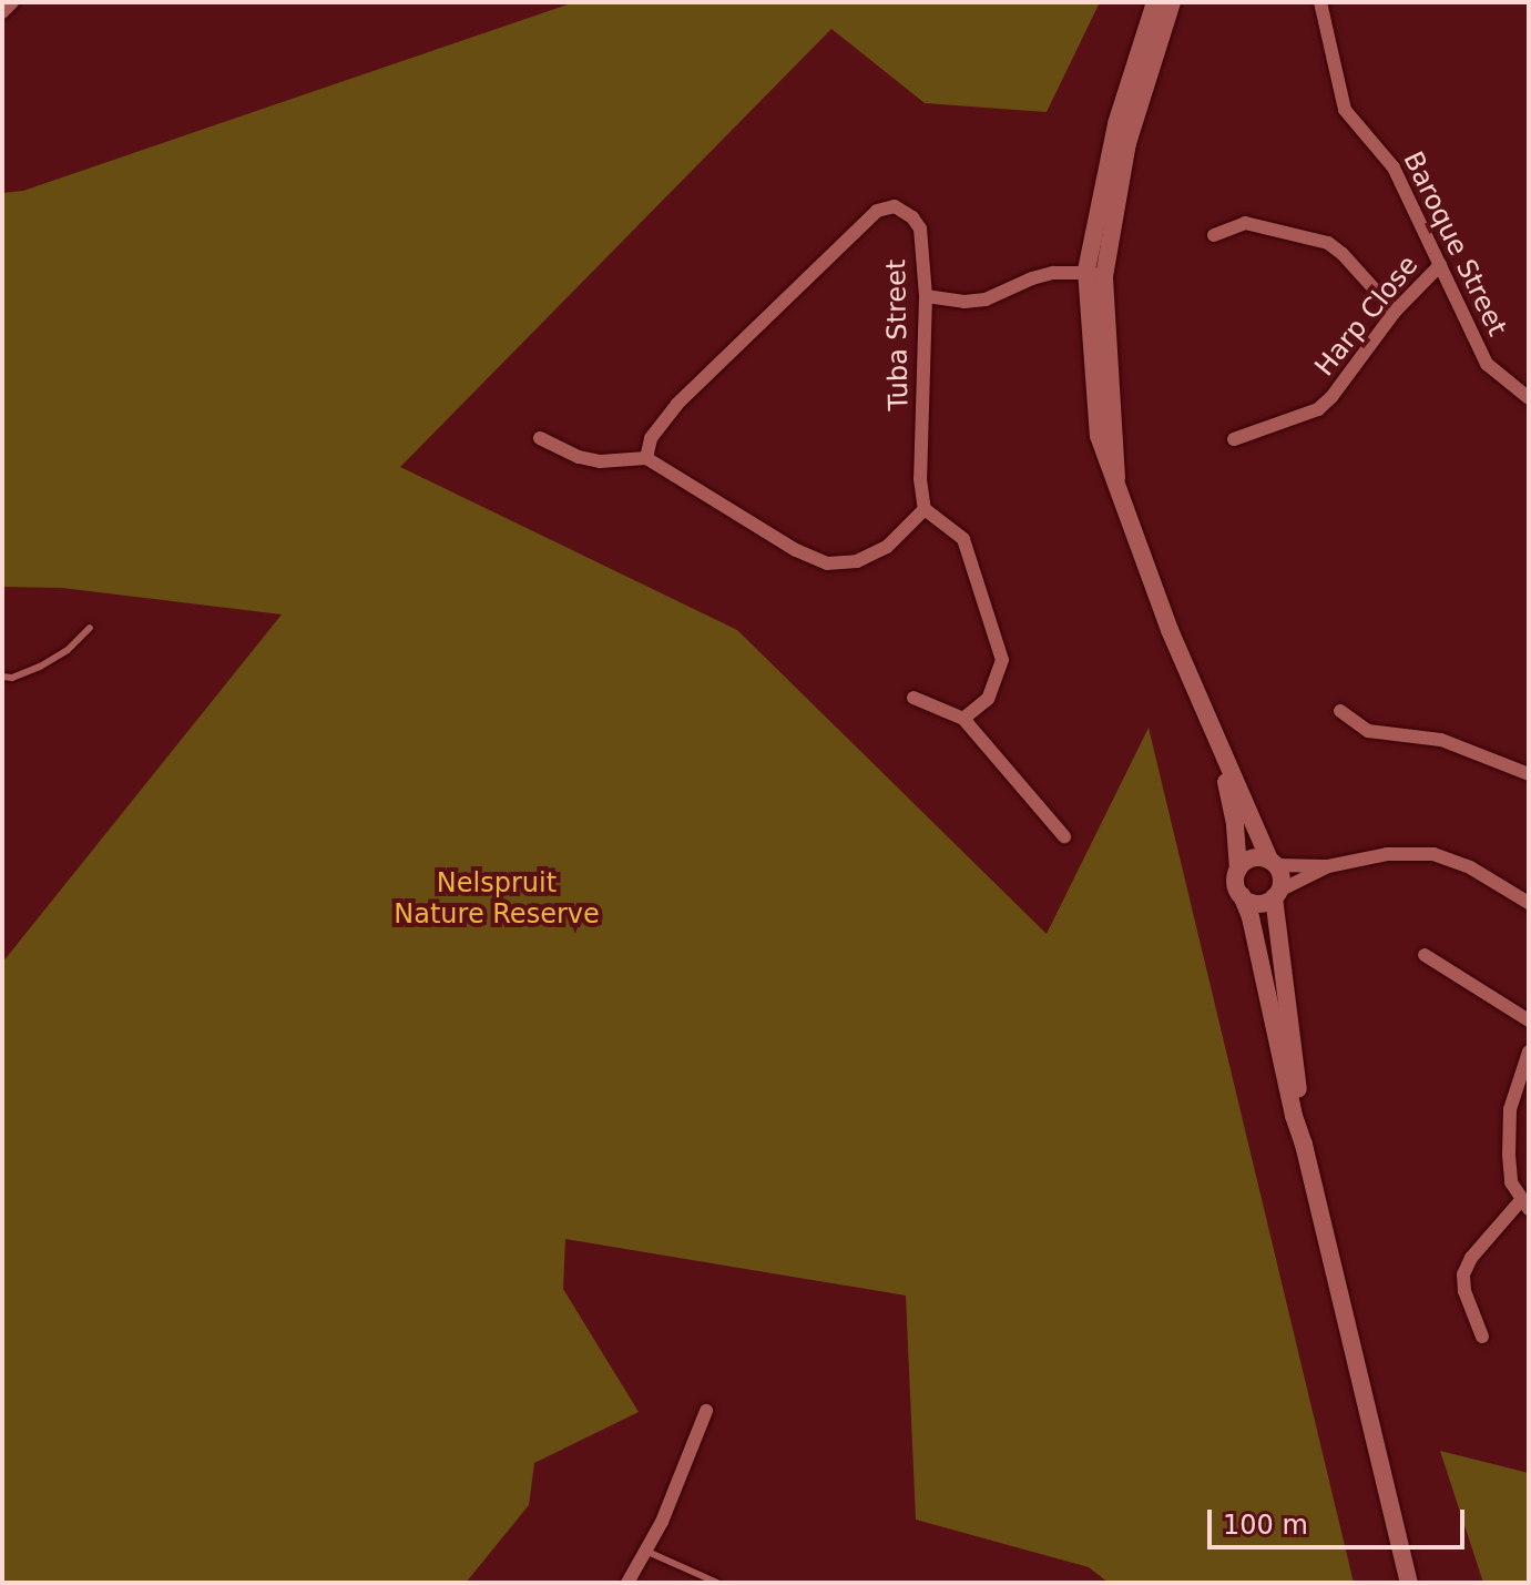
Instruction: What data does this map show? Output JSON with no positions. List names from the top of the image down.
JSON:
{
  "streets": {
    "street": ["Baroque Street", "Harp Close", "Tuba Street"]
  },
  "crossings": [
    ["Baroque Street", "Harp Close"]
  ],
  "parks": ["Nelspruit Nature Reserve"],
  "scale_bar": "100 m"
}
